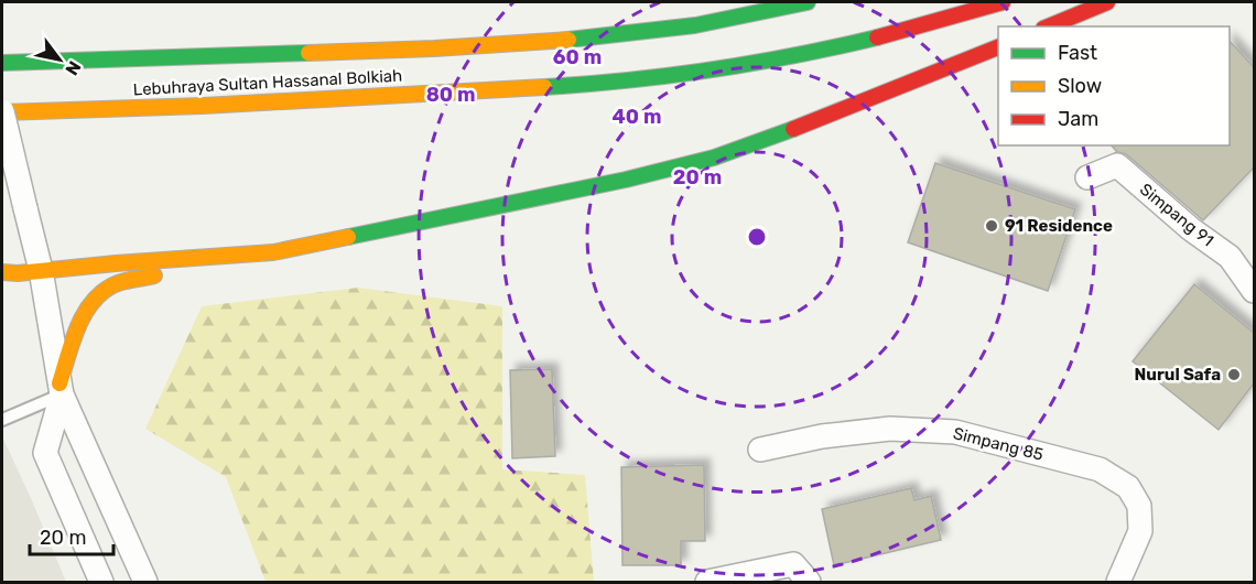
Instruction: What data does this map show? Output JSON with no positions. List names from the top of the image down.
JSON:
{
  "streets": {
    "highway": ["Lebuhraya Sultan Hassanal Bolkiah"],
    "street": ["Simpang 91", "Simpang 85"]
  },
  "places": ["91 Residence", "Nurul Safa"],
  "legend": ["Fast", "Slow", "Jam"],
  "scale_bar": "20 m",
  "north": "bottom right",
  "rings": [
    "60 m",
    "80 m",
    "40 m",
    "20 m"
  ]
}
